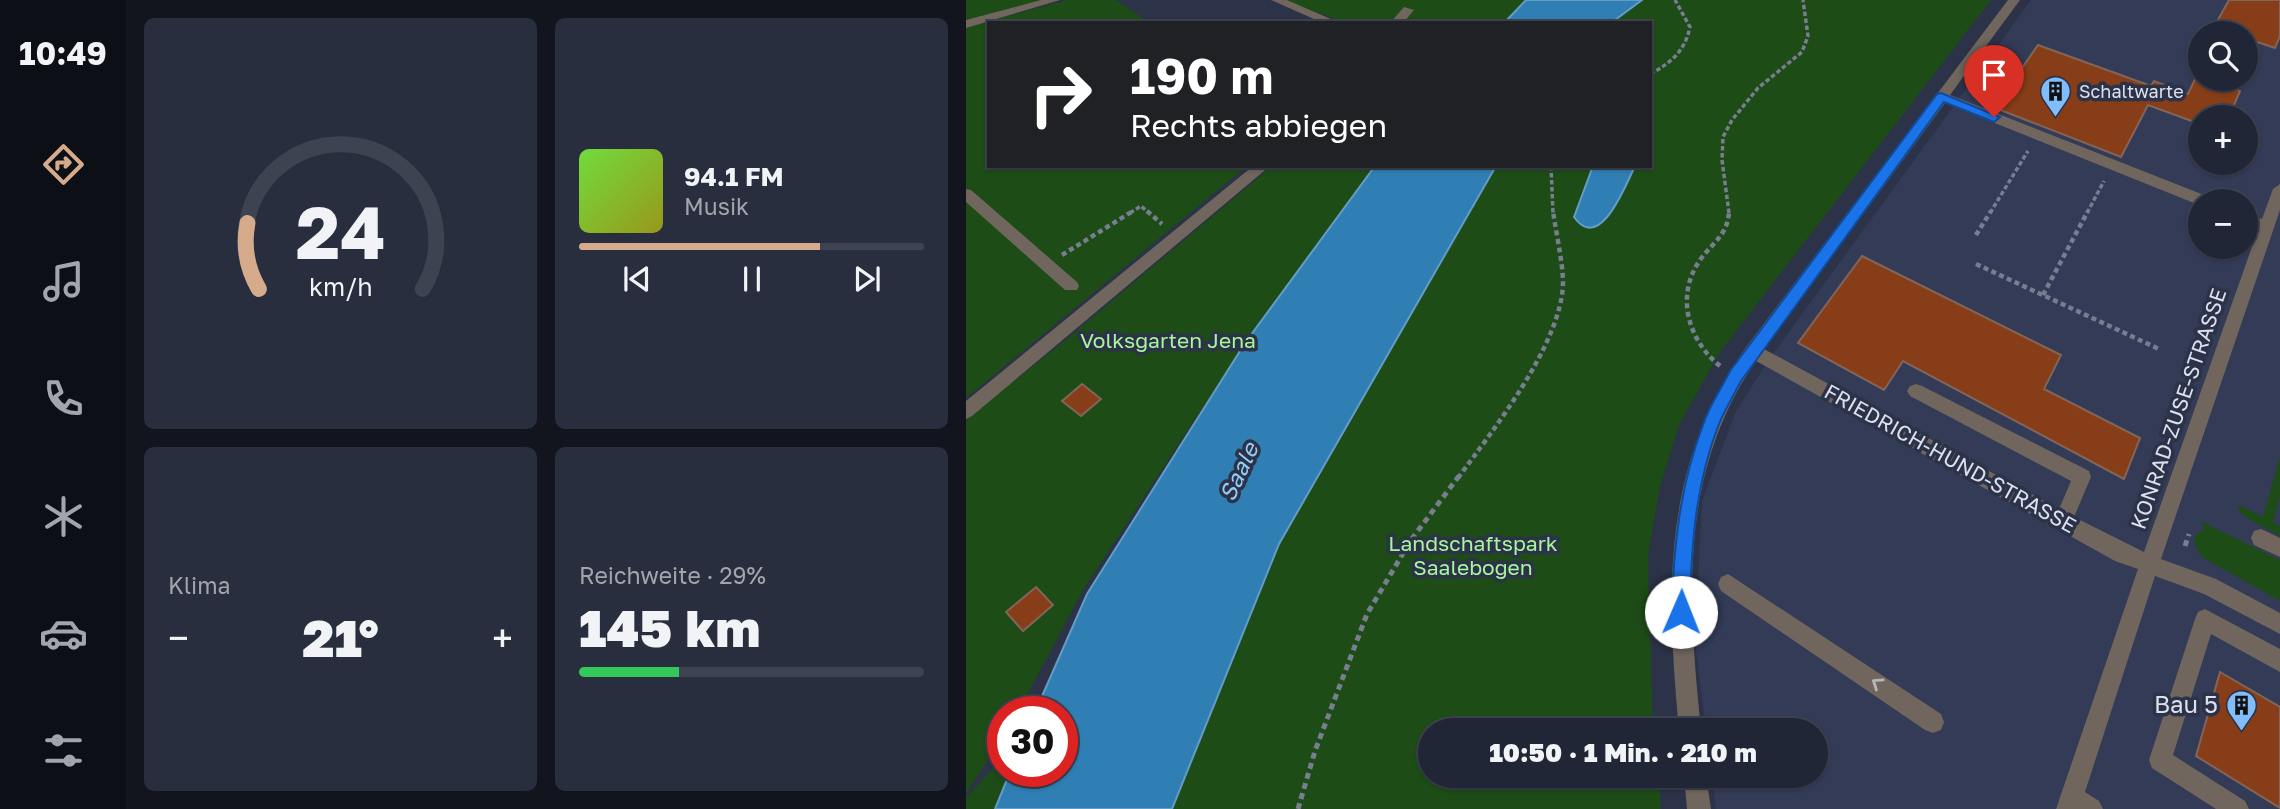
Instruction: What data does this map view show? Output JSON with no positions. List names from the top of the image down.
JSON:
{
  "streets": {
    "street": ["KONRAD-ZUSE-STRASSE", "FRIEDRICH-HUND-STRASSE"]
  },
  "crossings": [
    ["KONRAD-ZUSE-STRASSE", "FRIEDRICH-HUND-STRASSE"]
  ],
  "water": ["Saale"],
  "parks": ["Volksgarten Jena", "Landschaftspark Saalebogen"],
  "places": {
    "building": ["Schaltwarte", "Bau 5"]
  },
  "page": {
    "tabs": "10:49",
    "map_buttons": ["+", "−"],
    "turn": ["190 m", "Rechts abbiegen"],
    "song": ["94.1 FM", "Musik"],
    "tile": [
      "Klima",
      ["Reichweite · 29%", "145 km"]
    ],
    "heat": ["−", "21°", "+"],
    "limit": "30",
    "trip": "10:50 · 1 Min. · 210 m",
    "gauge": ["24", "km/h"]
  }
}
